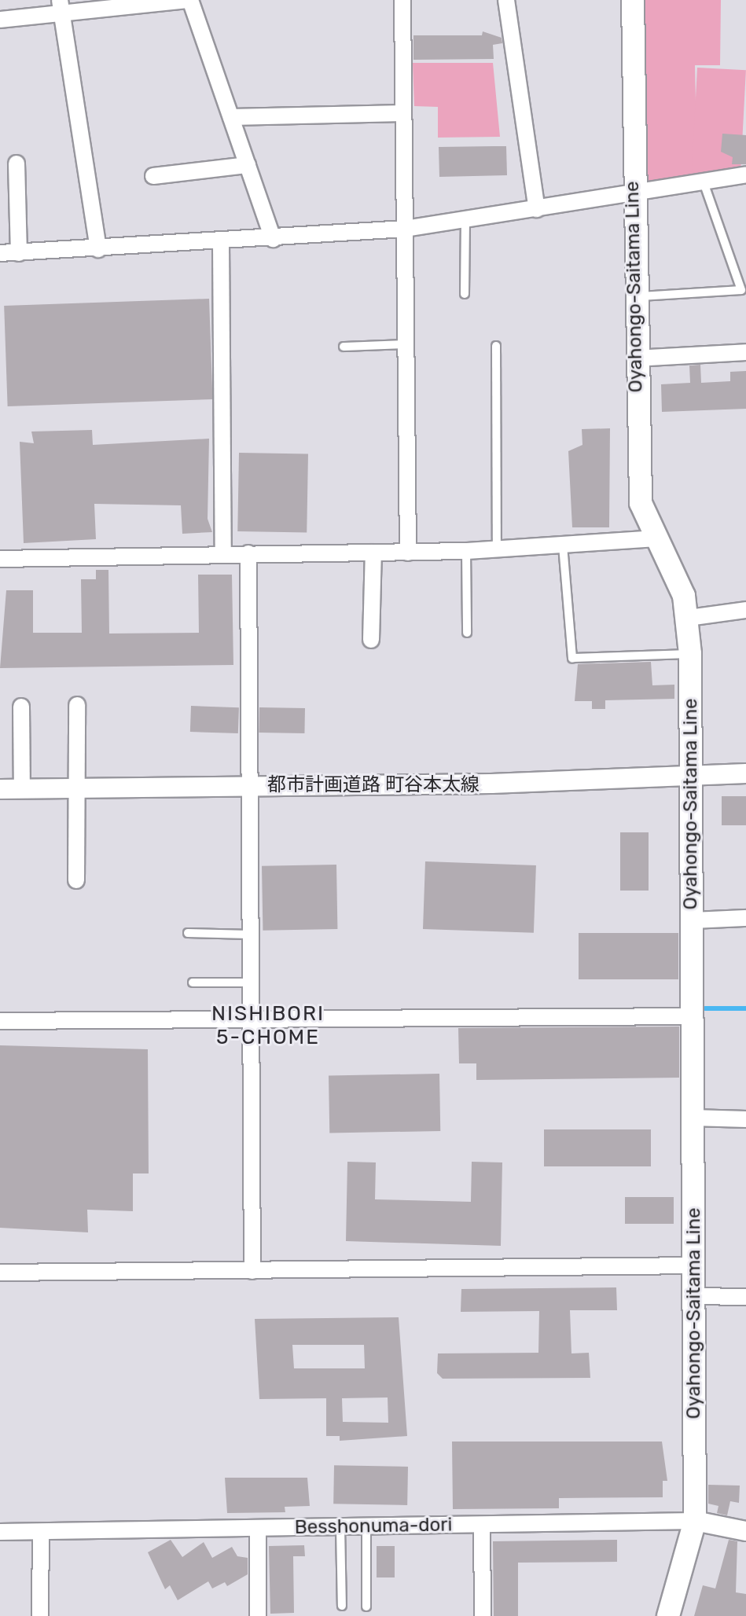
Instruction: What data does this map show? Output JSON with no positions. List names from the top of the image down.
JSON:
{
  "streets": {
    "main road": ["Oyahongo-Saitama Line"],
    "street": ["都市計画道路 町谷本太線", "Besshonuma-dori"]
  },
  "crossings": [
    ["Oyahongo-Saitama Line", "都市計画道路 町谷本太線"],
    ["Oyahongo-Saitama Line", "Besshonuma-dori"]
  ],
  "districts": ["NISHIBORI 5-CHOME"]
}
